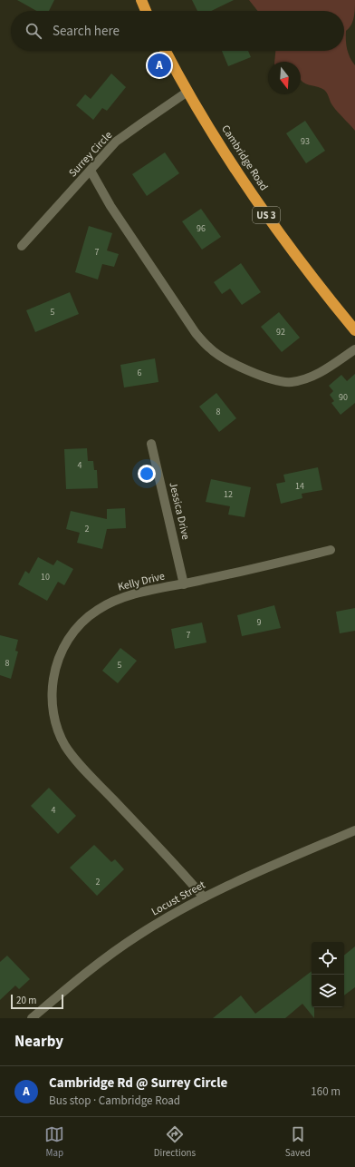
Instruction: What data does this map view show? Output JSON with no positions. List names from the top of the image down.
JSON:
{
  "streets": {
    "highway": ["Cambridge Road", "US 3"],
    "street": [
      "Surrey Circle",
      "Jessica Drive",
      "Kelly Drive",
      "Locust Street"
    ]
  },
  "crossings": [
    ["Surrey Circle", "Cambridge Road"],
    ["Jessica Drive", "Kelly Drive"],
    ["Kelly Drive", "Locust Street"]
  ],
  "house_numbers": [
    "93",
    "96",
    "7",
    "5",
    "92",
    "6",
    "90",
    "8",
    "4",
    "14",
    "12",
    "2",
    "10",
    "9",
    "7",
    "8",
    "5",
    "4",
    "2"
  ],
  "scale_bar": "20 m",
  "north": "bottom",
  "page": {
    "search": "Search here",
    "pins": "A",
    "scale": "20 m",
    "heading": "Nearby",
    "list": [
      {
        "mark": "A",
        "name": "Cambridge Rd @ Surrey Circle",
        "note": "Bus stop · Cambridge Road",
        "value": "160 m"
      }
    ],
    "nav": ["Map", "Directions", "Saved"]
  }
}
